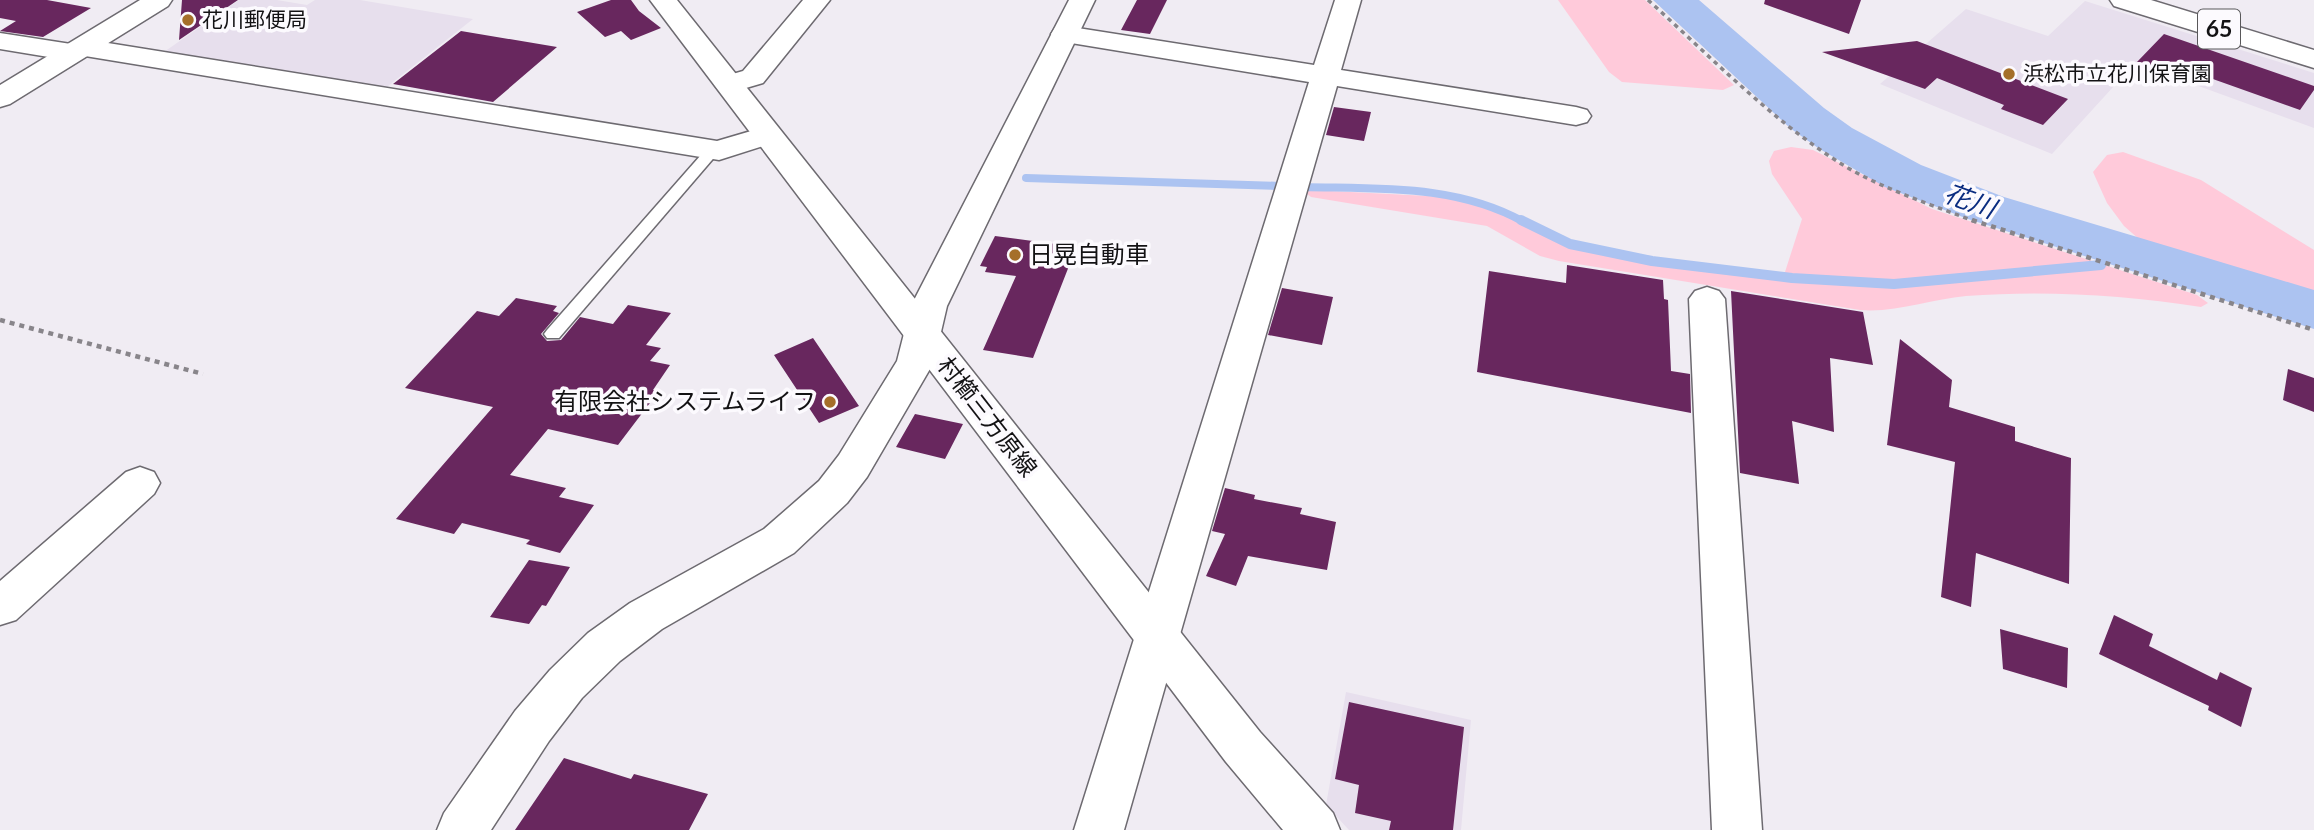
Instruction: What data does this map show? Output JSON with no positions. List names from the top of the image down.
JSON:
{
  "streets": {
    "street": ["65", "村櫛三方原線"]
  },
  "water": ["花川"],
  "places": [
    "花川郵便局",
    "浜松市立花川保育園",
    "日晃自動車",
    "有限会社システムライフ"
  ]
}
